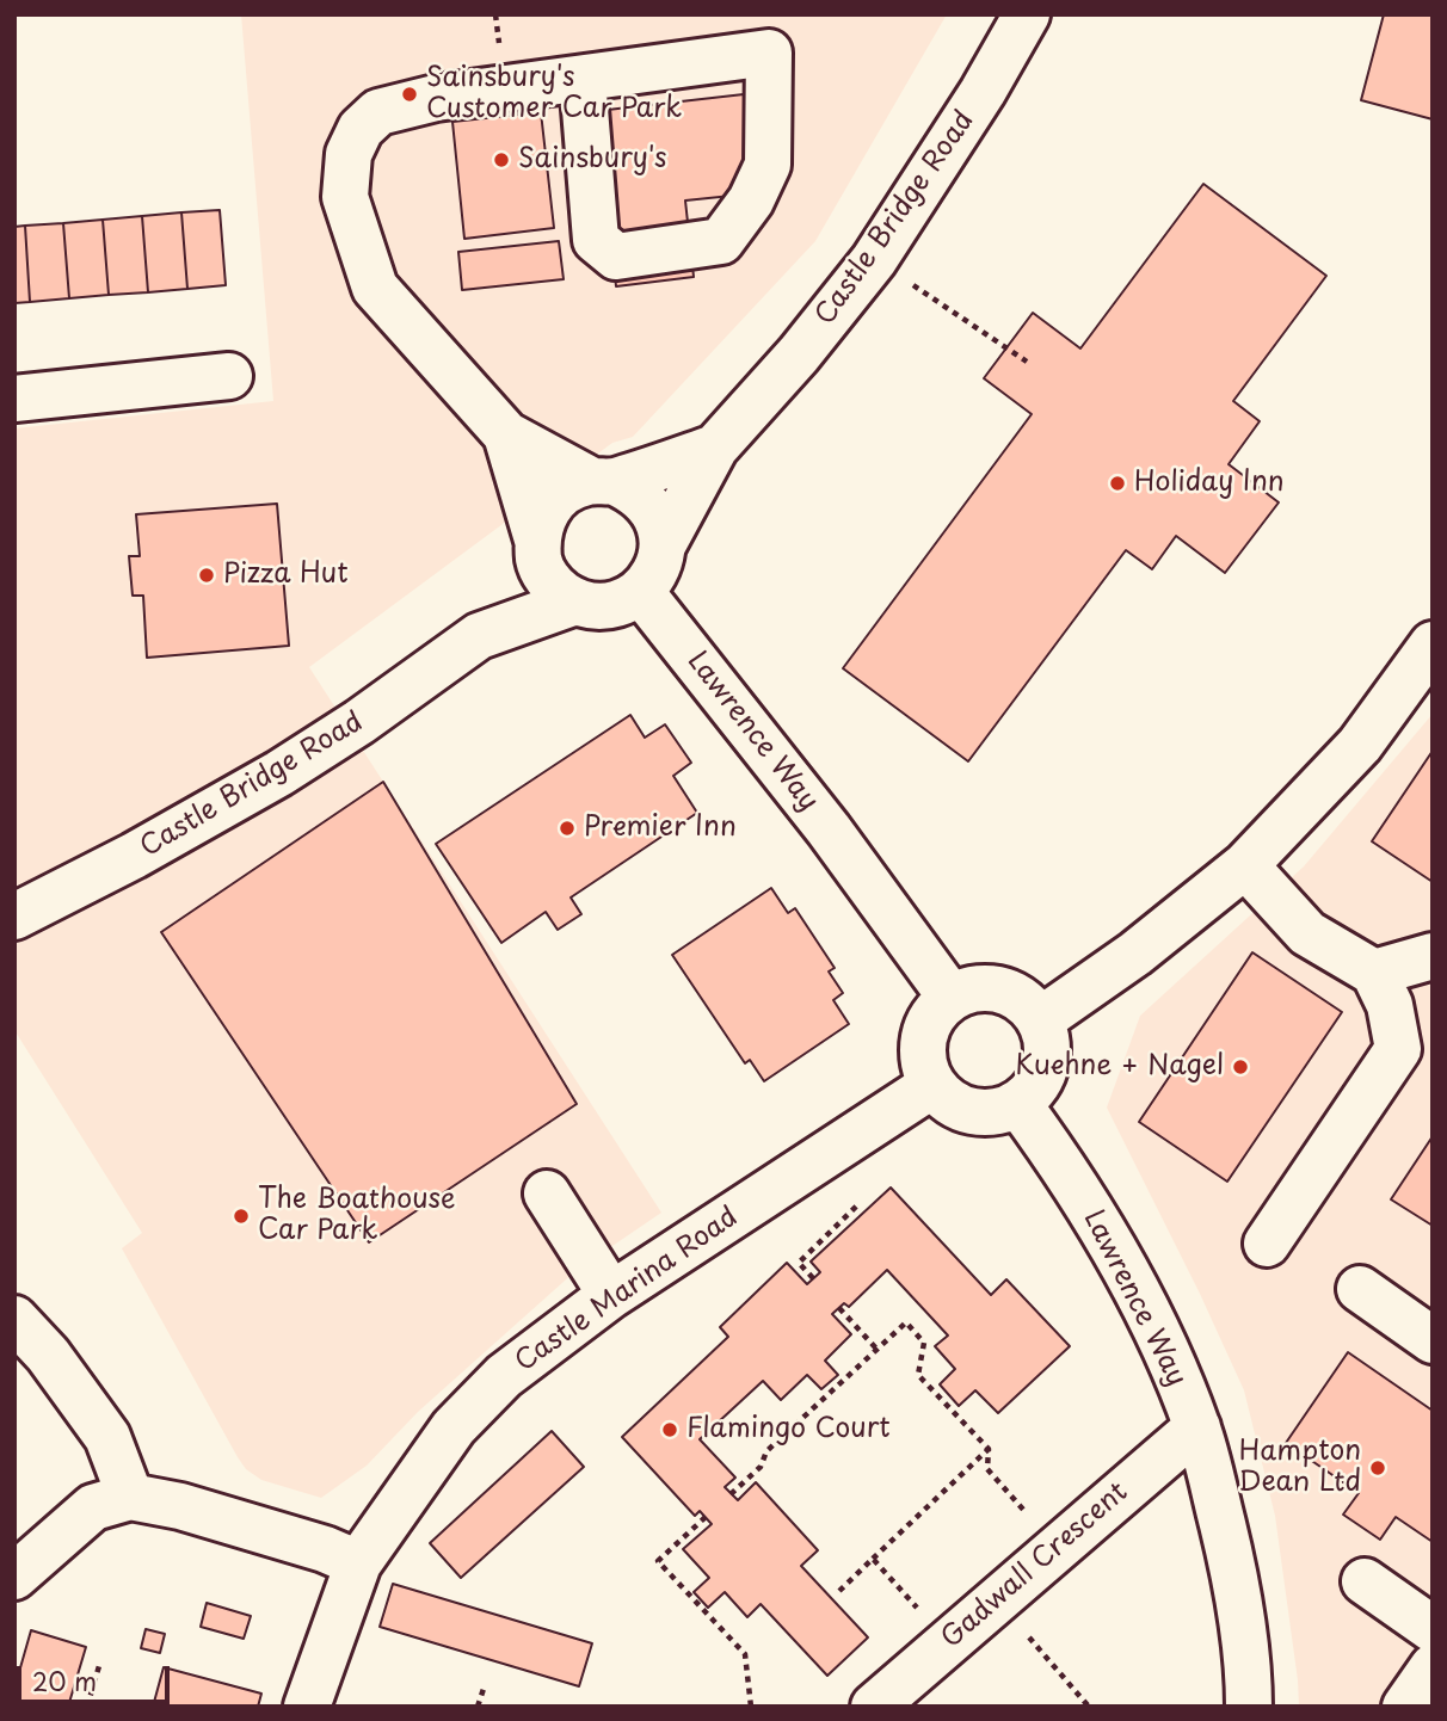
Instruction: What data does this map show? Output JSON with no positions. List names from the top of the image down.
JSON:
{
  "streets": {
    "street": [
      "Castle Bridge Road",
      "Lawrence Way",
      "Castle Marina Road",
      "Gadwall Crescent"
    ]
  },
  "crossings": [
    ["Castle Bridge Road", "Lawrence Way"],
    ["Lawrence Way", "Castle Marina Road"],
    ["Lawrence Way", "Gadwall Crescent"]
  ],
  "places": [
    "Sainsbury's Customer Car Park",
    "Sainsbury's",
    "Holiday Inn",
    "Pizza Hut",
    "Premier Inn",
    "Kuehne + Nagel",
    "The Boathouse Car Park",
    "Flamingo Court",
    "Hampton Dean Ltd"
  ],
  "scale_bar": "20 m"
}
